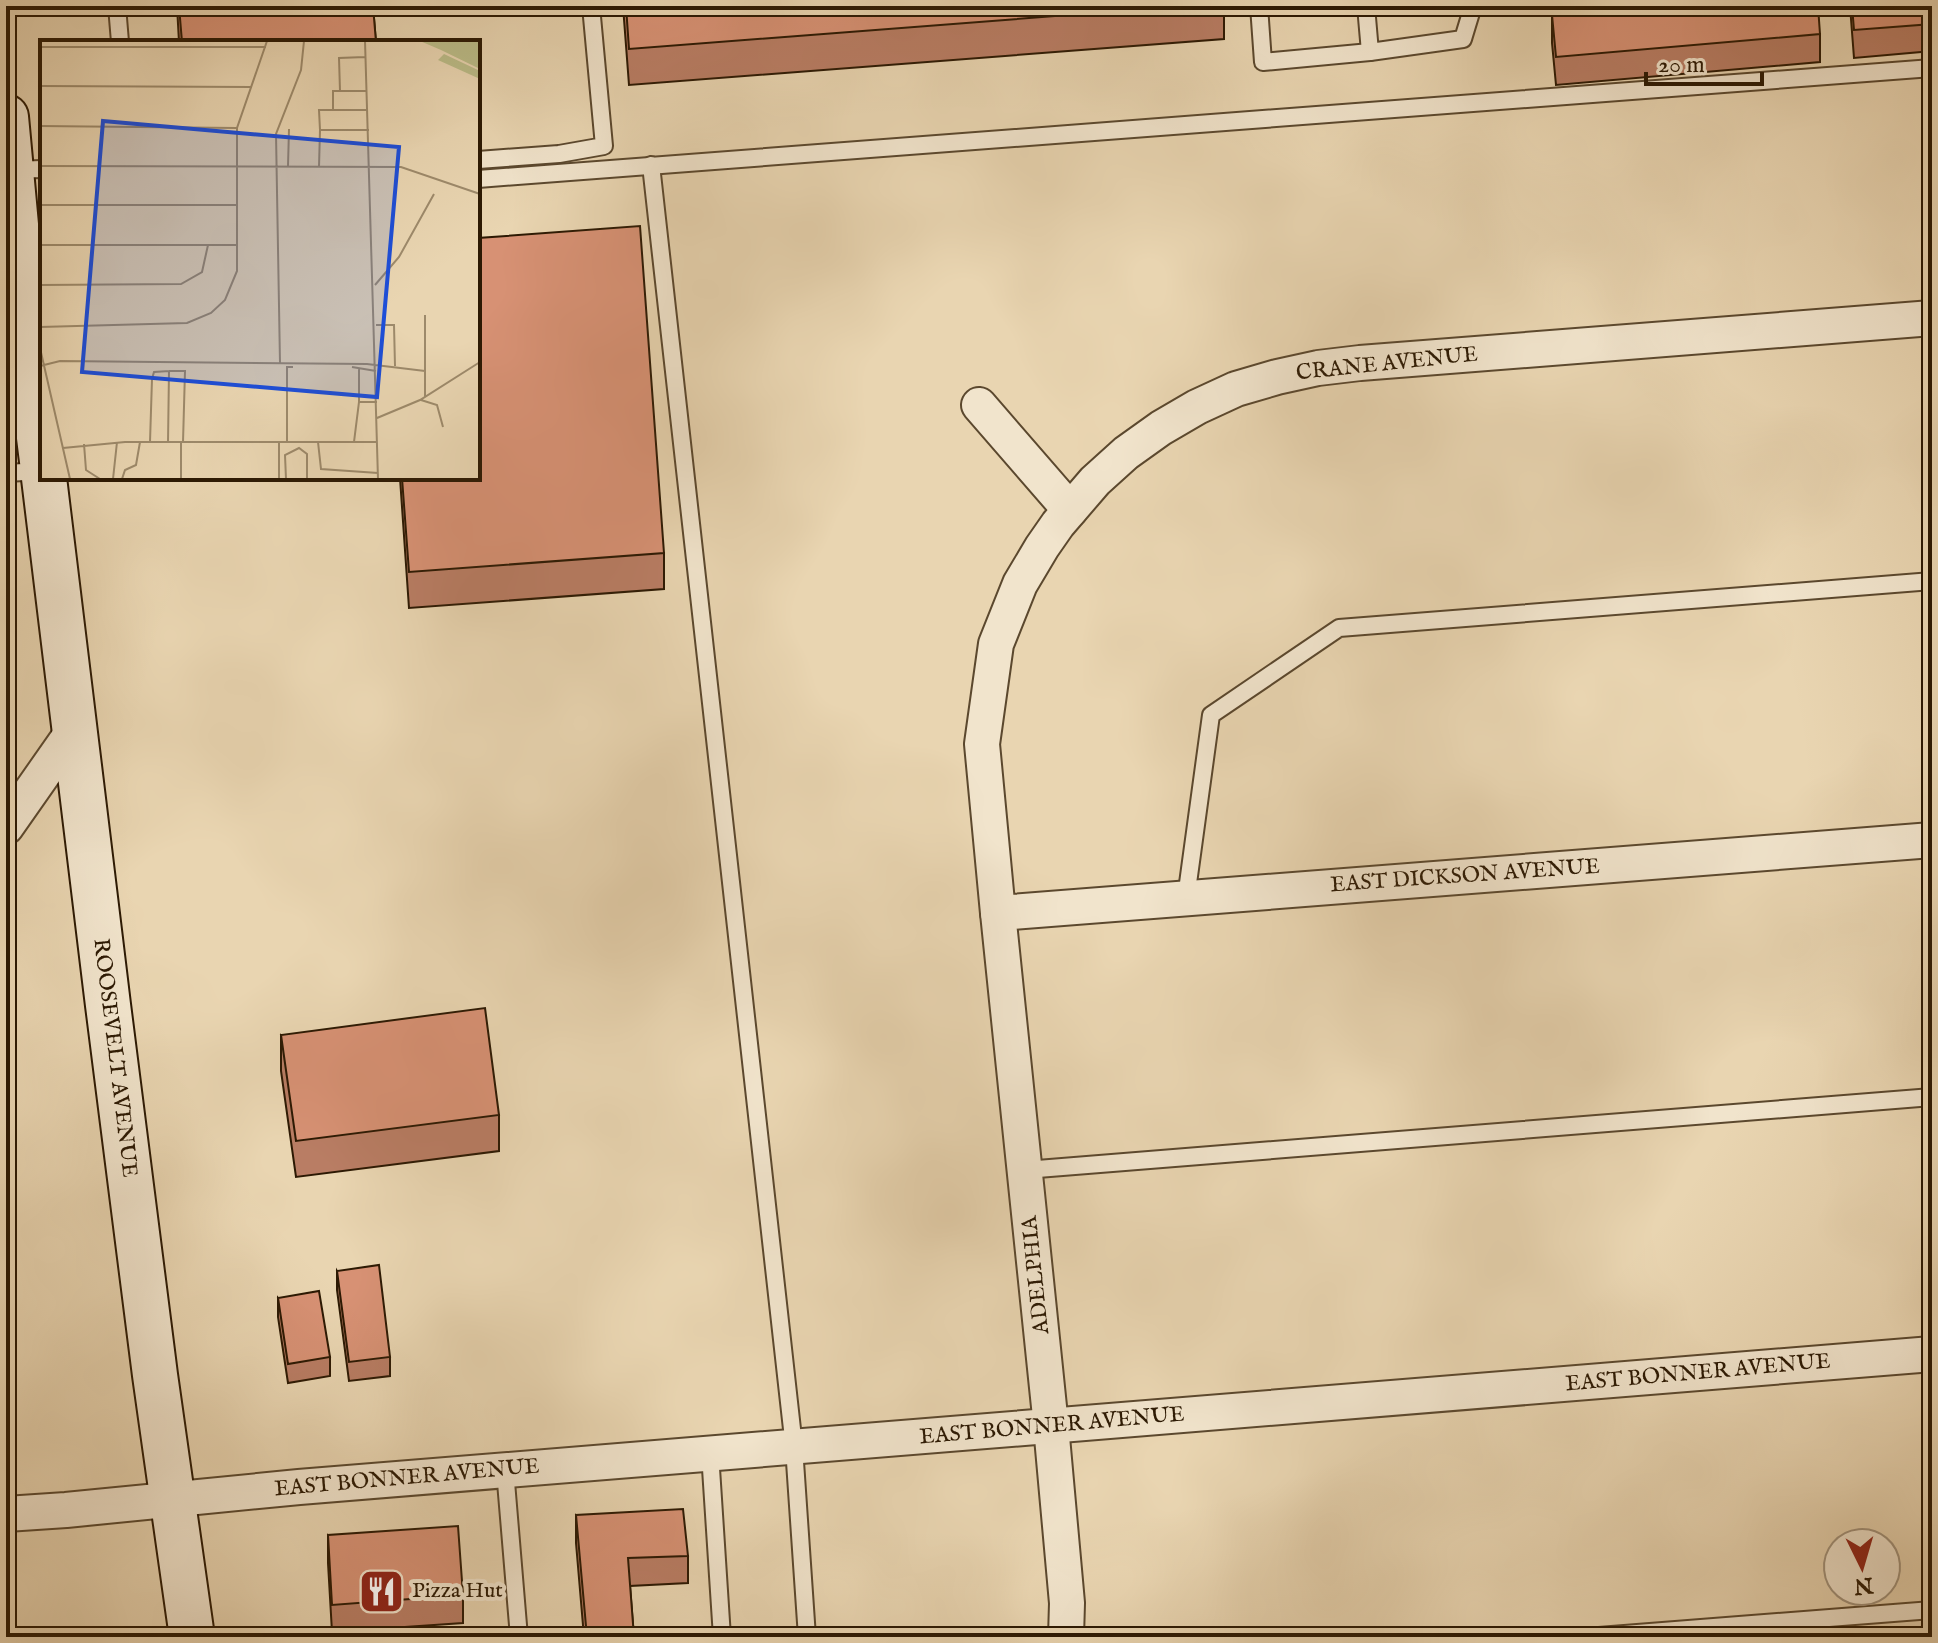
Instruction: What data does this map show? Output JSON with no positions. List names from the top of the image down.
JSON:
{
  "streets": {
    "main road": ["ROOSEVELT AVENUE"],
    "street": [
      "CRANE AVENUE",
      "EAST DICKSON AVENUE",
      "ADELPHIA",
      "EAST BONNER AVENUE"
    ]
  },
  "crossings": [
    ["CRANE AVENUE", "EAST DICKSON AVENUE"],
    ["CRANE AVENUE", "ADELPHIA"],
    ["EAST DICKSON AVENUE", "ADELPHIA"],
    ["ROOSEVELT AVENUE", "EAST BONNER AVENUE"],
    ["ADELPHIA", "EAST BONNER AVENUE"]
  ],
  "places": {
    "restaurant": ["Pizza Hut"]
  },
  "scale_bar": "20 m",
  "north": "bottom"
}
